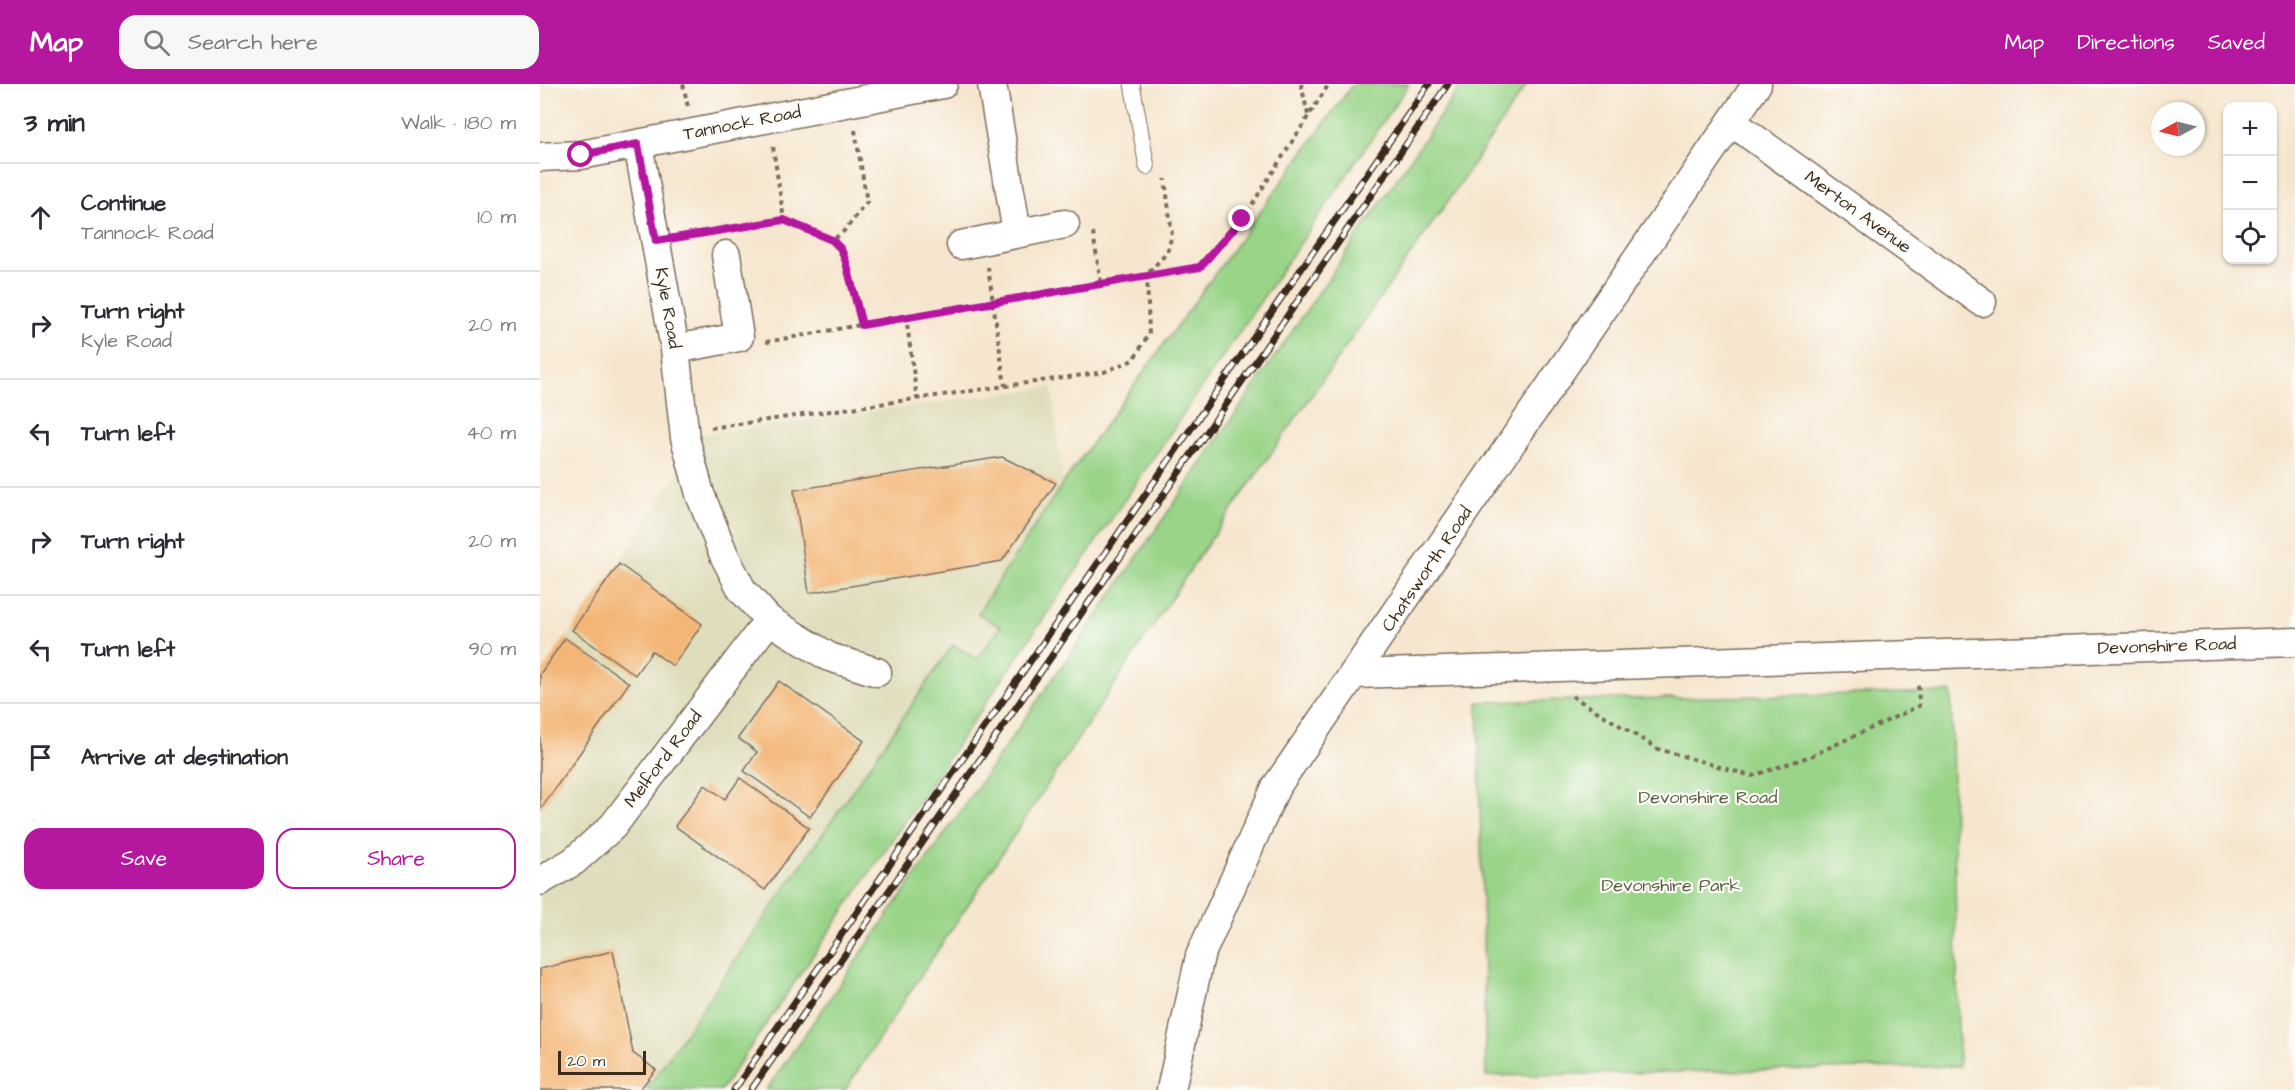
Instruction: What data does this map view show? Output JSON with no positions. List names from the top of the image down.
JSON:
{
  "streets": {
    "street": [
      "Tannock Road",
      "Merton Avenue",
      "Kyle Road",
      "Chatsworth Road",
      "Devonshire Road",
      "Melford Road"
    ]
  },
  "crossings": [
    ["Tannock Road", "Kyle Road"],
    ["Merton Avenue", "Chatsworth Road"],
    ["Chatsworth Road", "Devonshire Road"]
  ],
  "parks": ["Devonshire Road", "Devonshire Park"],
  "scale_bar": "20 m",
  "north": "left",
  "page": {
    "header": "Map",
    "search": "Search here",
    "nav": ["Map", "Directions", "Saved"],
    "heading": ["3 min", "Walk · 180 m"],
    "map_buttons": ["+", "−"],
    "list": [
      ["Continue", "Tannock Road", "10 m"],
      ["Turn right", "Kyle Road", "20 m"],
      ["Turn left", "40 m"],
      ["Turn right", "20 m"],
      ["Turn left", "90 m"],
      "Arrive at destination"
    ],
    "buttons": ["Save", "Share"],
    "scale": "20 m"
  }
}
